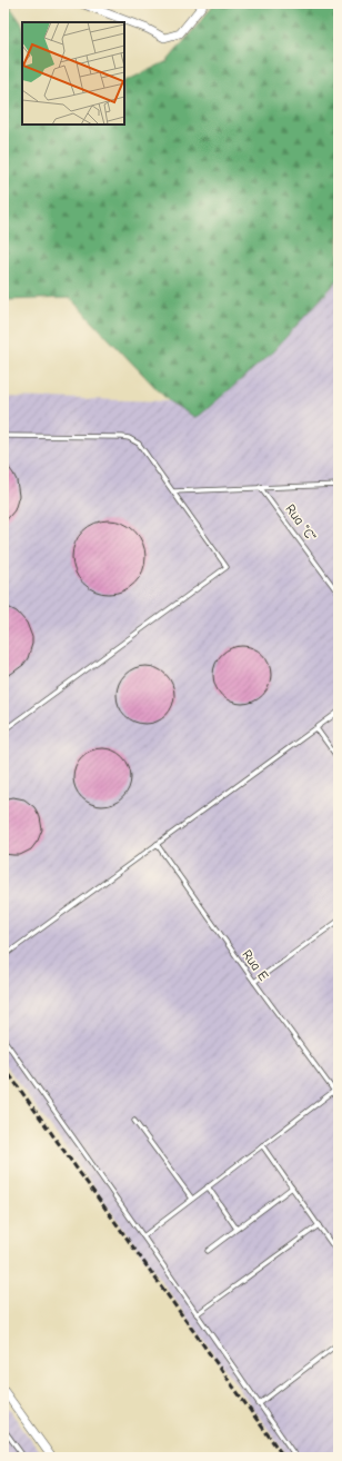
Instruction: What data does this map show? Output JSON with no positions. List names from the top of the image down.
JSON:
{
  "streets": {
    "lane": ["Rua \"C\"", "Rua E"]
  }
}
